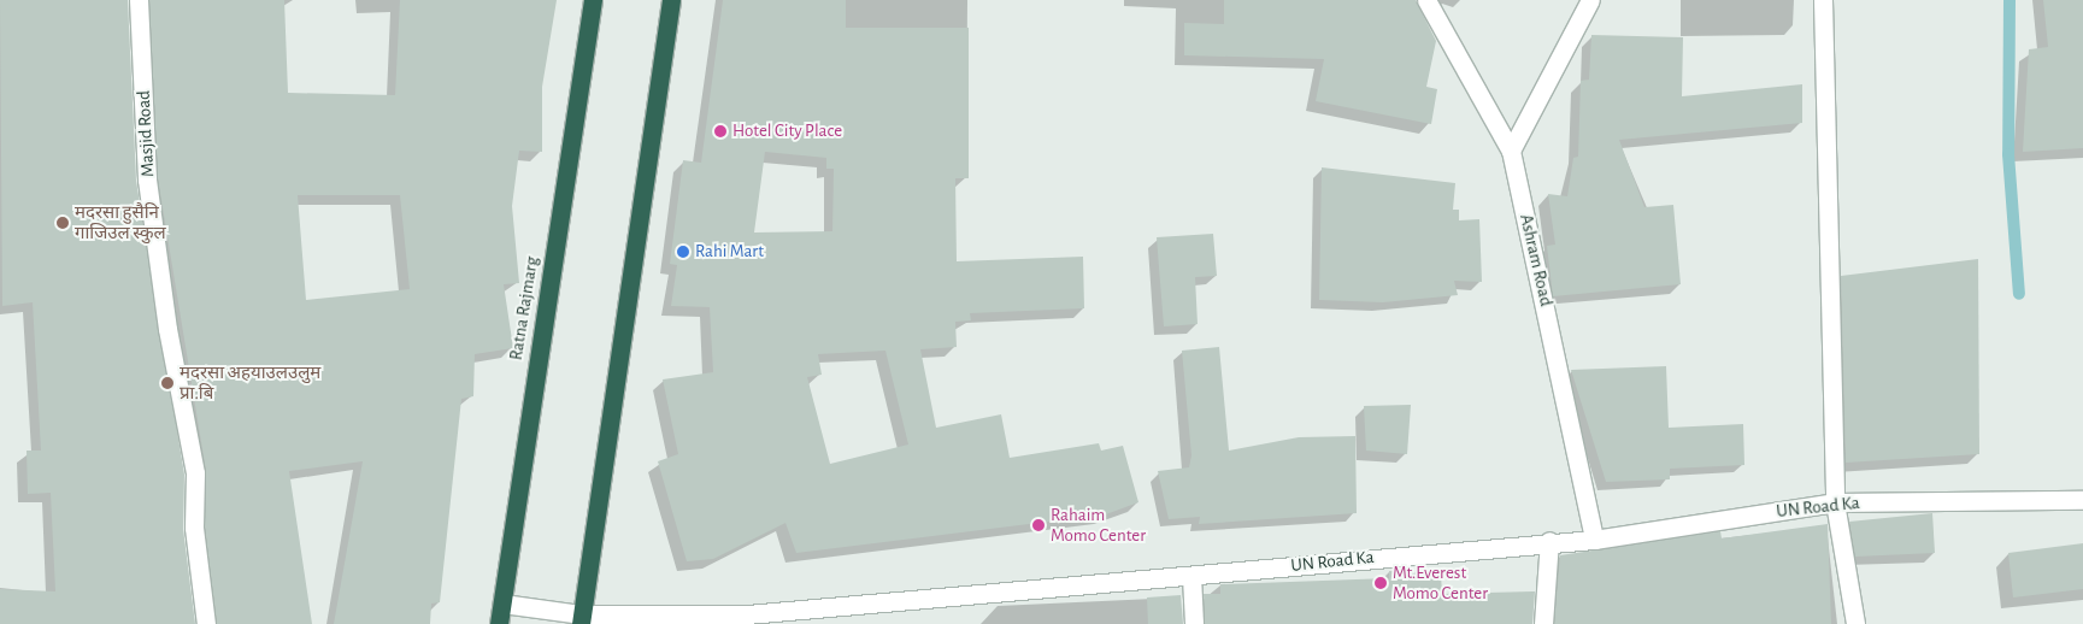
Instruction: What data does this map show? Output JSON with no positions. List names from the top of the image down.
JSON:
{
  "streets": {
    "highway": ["Ratna Rajmarg"],
    "street": ["Masjid Road", "Ashram Road", "UN Road Ka"]
  },
  "crossings": [
    ["Ashram Road", "UN Road Ka"],
    ["Ratna Rajmarg", "UN Road Ka"]
  ],
  "places": [
    "Hotel City Place",
    "मदरसा हुसैनि गाजिउल स्कुल",
    "Rahi Mart",
    "मदरसा अहयाउलउलुम प्रा.बि",
    "Rahaim Momo Center",
    "Mt.Everest Momo Center"
  ]
}
